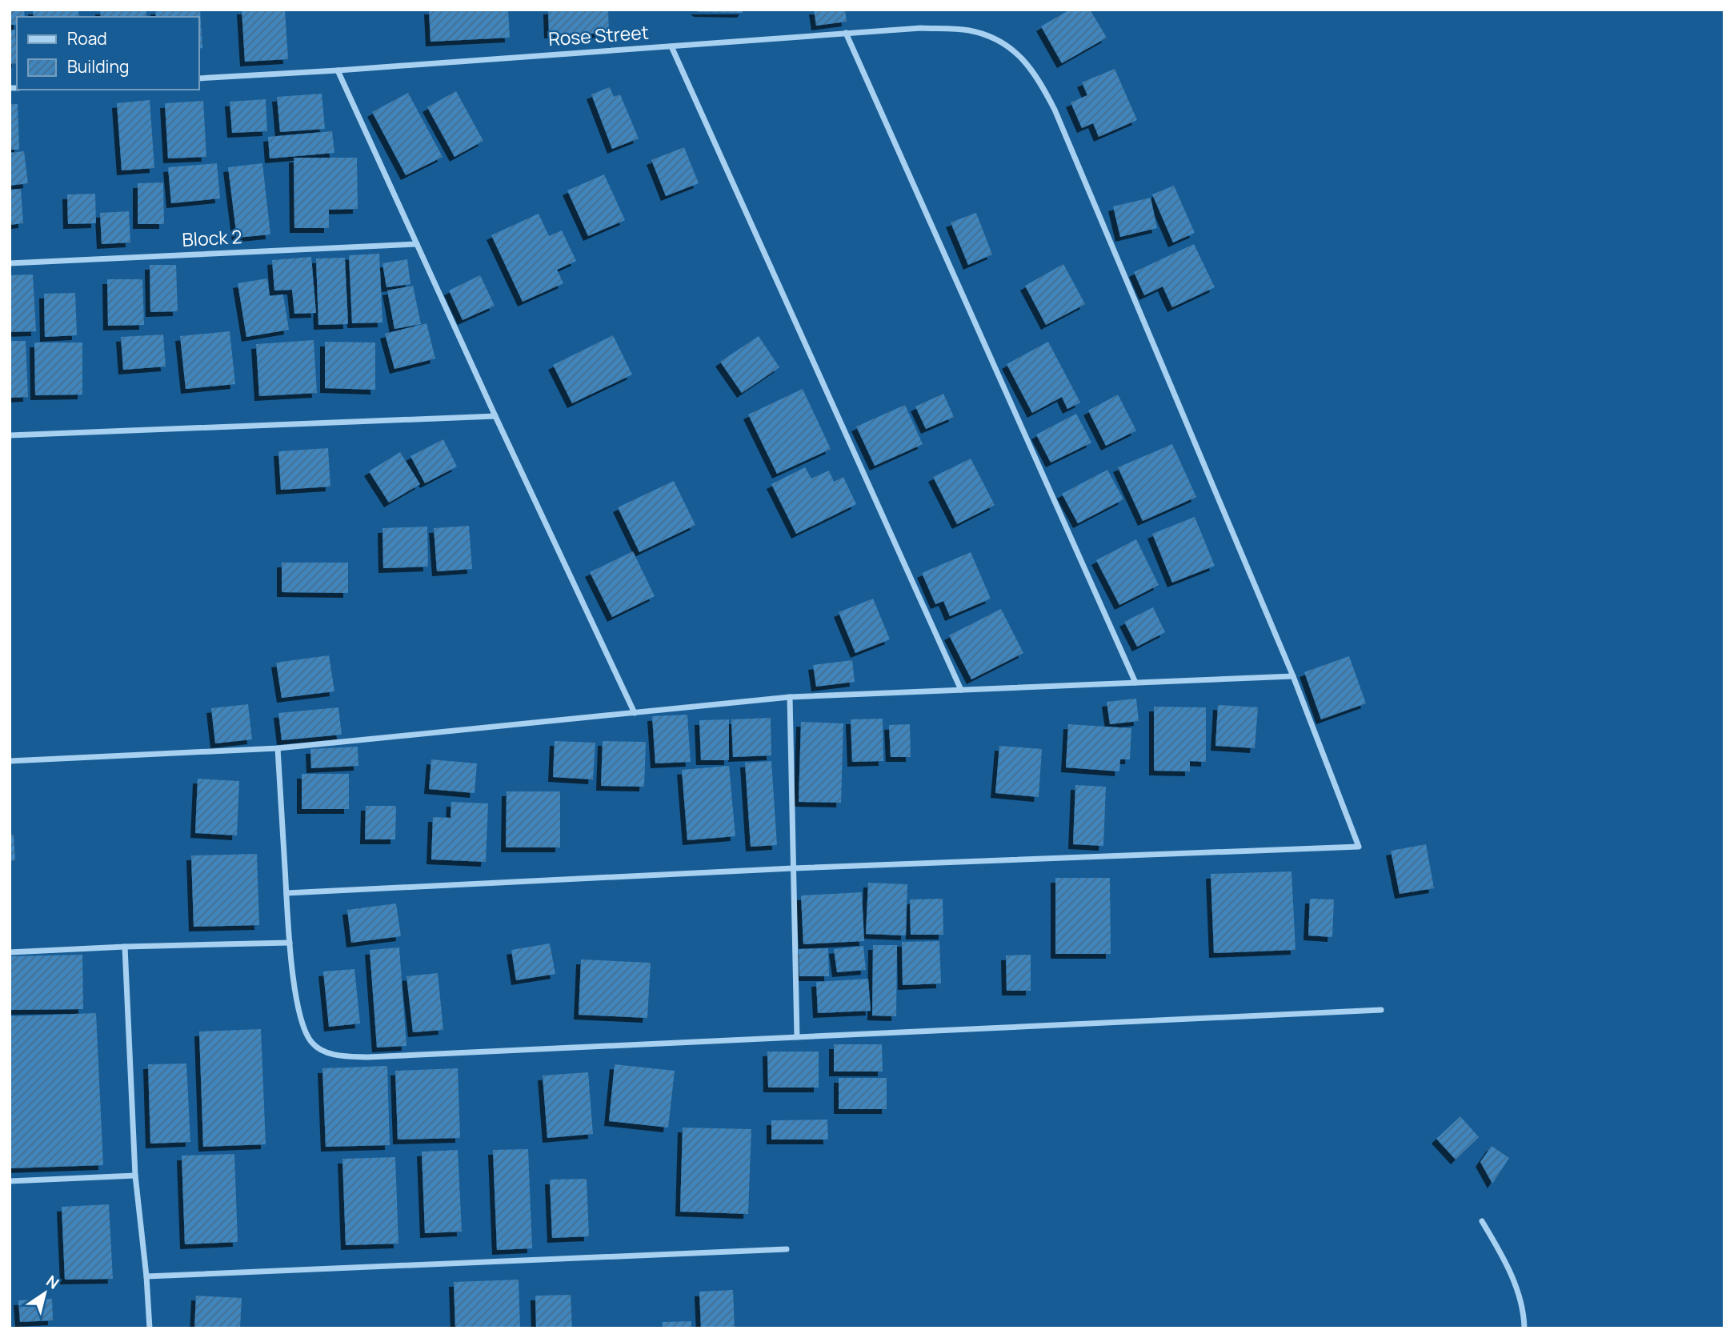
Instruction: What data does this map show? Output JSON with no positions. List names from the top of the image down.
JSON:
{
  "streets": {
    "street": ["Rose Street", "Block 2"]
  },
  "legend": ["Road", "Building"],
  "north": "top right"
}
